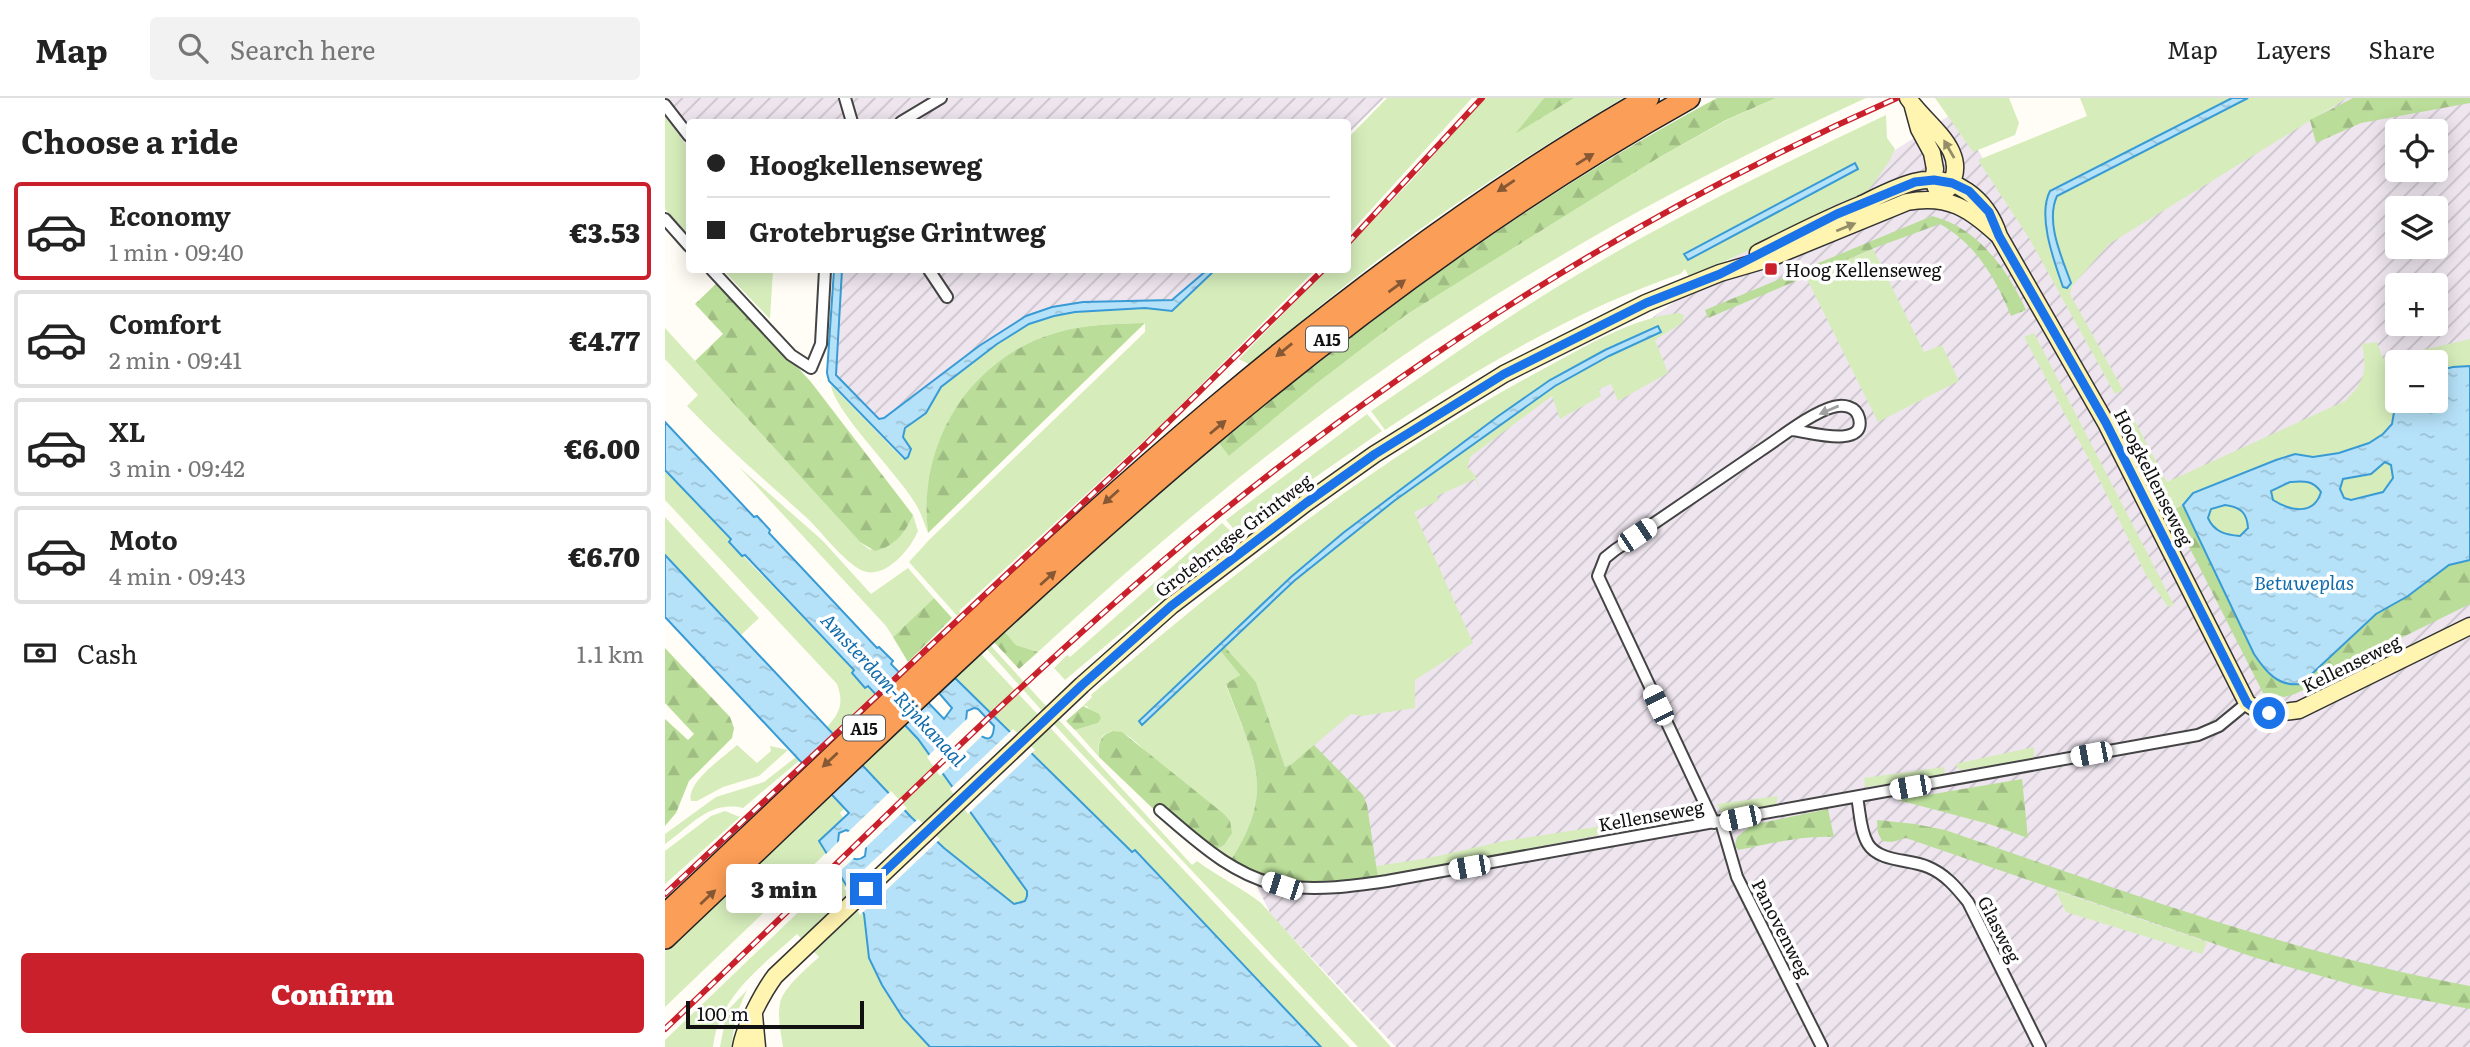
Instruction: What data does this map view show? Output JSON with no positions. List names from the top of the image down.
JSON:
{
  "streets": {
    "highway": ["A15"],
    "main road": ["Hoogkellenseweg", "Grotebrugse Grintweg", "Kellenseweg"],
    "street": ["Panovenweg", "Glasweg"]
  },
  "crossings": [
    ["Hoogkellenseweg", "Grotebrugse Grintweg"],
    ["Hoogkellenseweg", "Kellenseweg"],
    ["Kellenseweg", "Panovenweg"],
    ["Kellenseweg", "Glasweg"]
  ],
  "water": ["Betuweplas", "Amsterdam-Rijnkanaal"],
  "places": {
    "transit": ["Hoog Kellenseweg"]
  },
  "scale_bar": "100 m",
  "page": {
    "header": "Map",
    "search": "Search here",
    "nav": ["Map", "Layers", "Share"],
    "heading": "Choose a ride",
    "map_buttons": ["+", "−"],
    "banner": ["Hoogkellenseweg", "Grotebrugse Grintweg"],
    "list": [
      {
        "name": "Economy",
        "note": "1 min · 09:40",
        "value": "€3.53"
      },
      {
        "name": "Comfort",
        "note": "2 min · 09:41",
        "value": "€4.77"
      },
      {
        "name": "XL",
        "note": "3 min · 09:42",
        "value": "€6.00"
      },
      {
        "name": "Moto",
        "note": "4 min · 09:43",
        "value": "€6.70"
      }
    ],
    "pay": ["Cash", "1.1 km"],
    "bubble": "3 min",
    "buttons": "Confirm",
    "scale": "100 m"
  }
}
